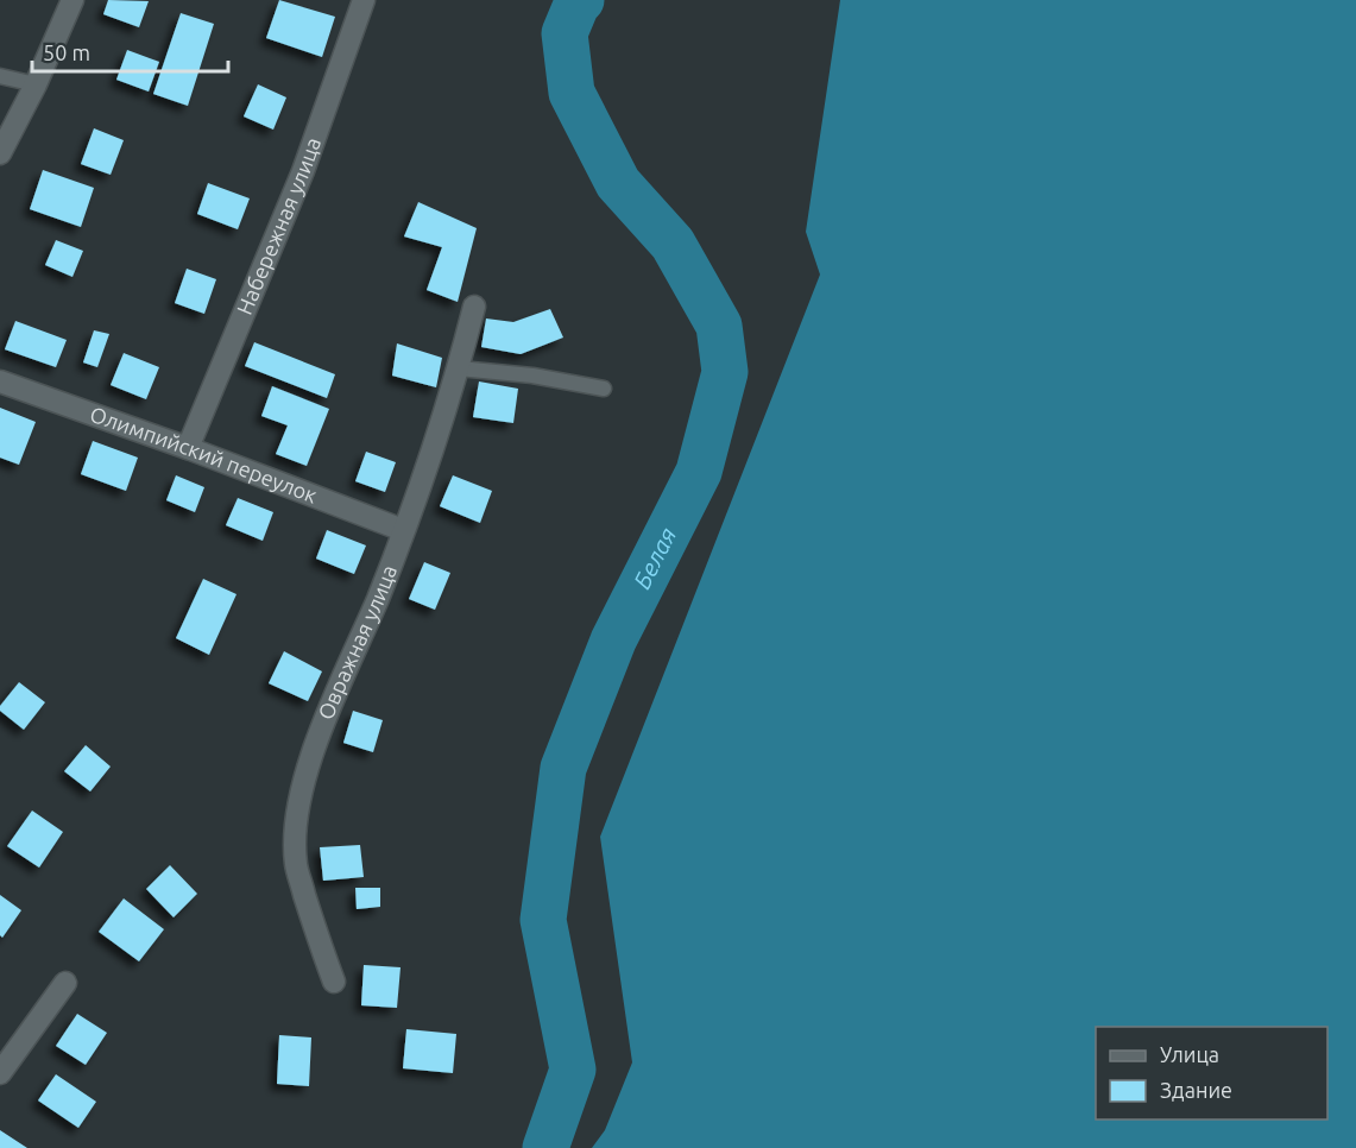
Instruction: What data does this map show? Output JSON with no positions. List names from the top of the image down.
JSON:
{
  "streets": {
    "street": ["Набережная улица", "Олимпийский переулок", "Овражная улица"]
  },
  "crossings": [
    ["Набережная улица", "Олимпийский переулок"],
    ["Олимпийский переулок", "Овражная улица"]
  ],
  "water": ["Белая"],
  "legend": ["Улица", "Здание"],
  "scale_bar": "50 m"
}
